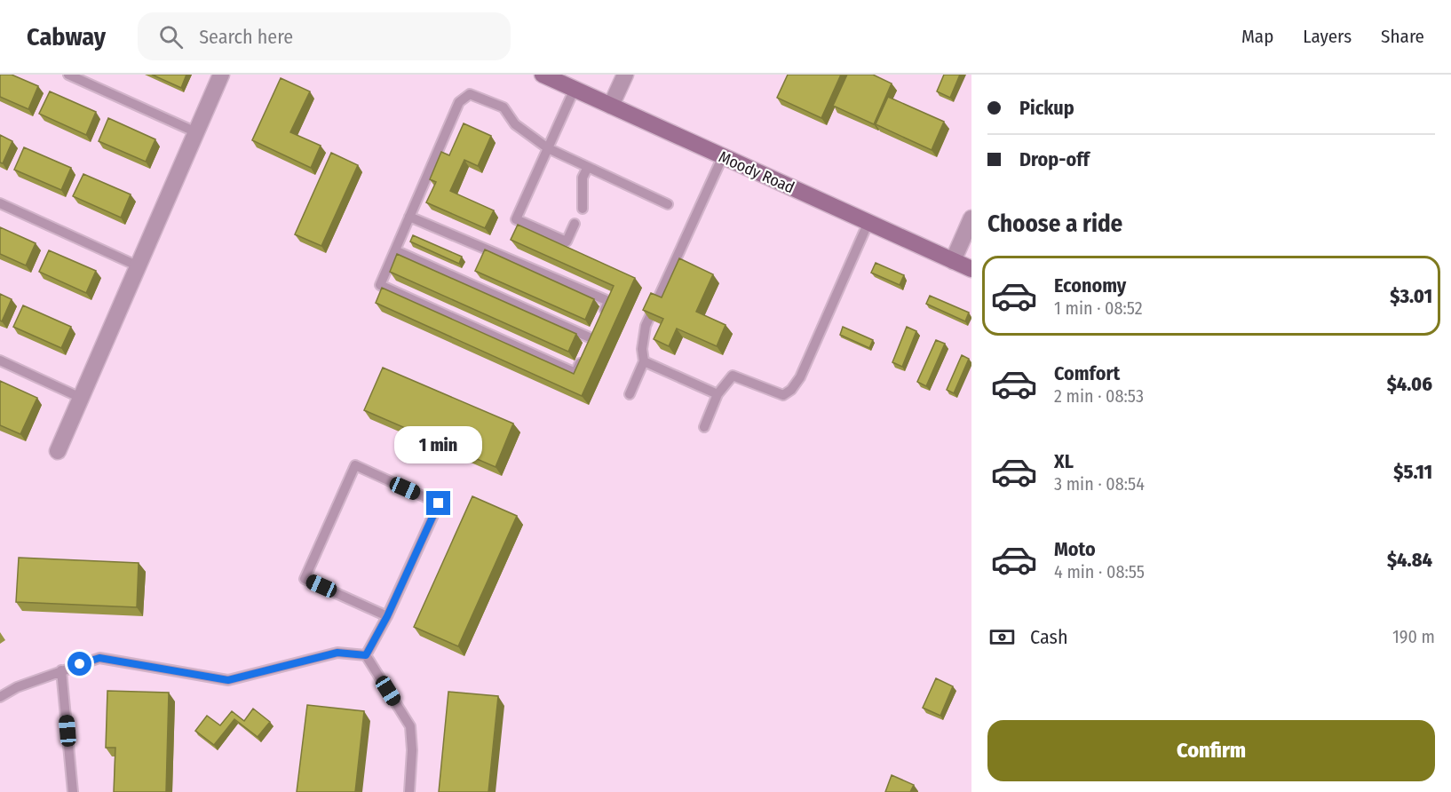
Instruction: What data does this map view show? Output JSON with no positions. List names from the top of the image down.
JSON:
{
  "streets": {
    "main road": ["Moody Road"]
  },
  "page": {
    "header": "Cabway",
    "search": "Search here",
    "nav": ["Map", "Layers", "Share"],
    "banner": ["Pickup", "Drop-off"],
    "heading": "Choose a ride",
    "list": [
      {
        "name": "Economy",
        "note": "1 min · 08:52",
        "value": "$3.01"
      },
      {
        "name": "Comfort",
        "note": "2 min · 08:53",
        "value": "$4.06"
      },
      {
        "name": "XL",
        "note": "3 min · 08:54",
        "value": "$5.11"
      },
      {
        "name": "Moto",
        "note": "4 min · 08:55",
        "value": "$4.84"
      }
    ],
    "bubble": "1 min",
    "pay": ["Cash", "190 m"],
    "buttons": "Confirm"
  }
}
